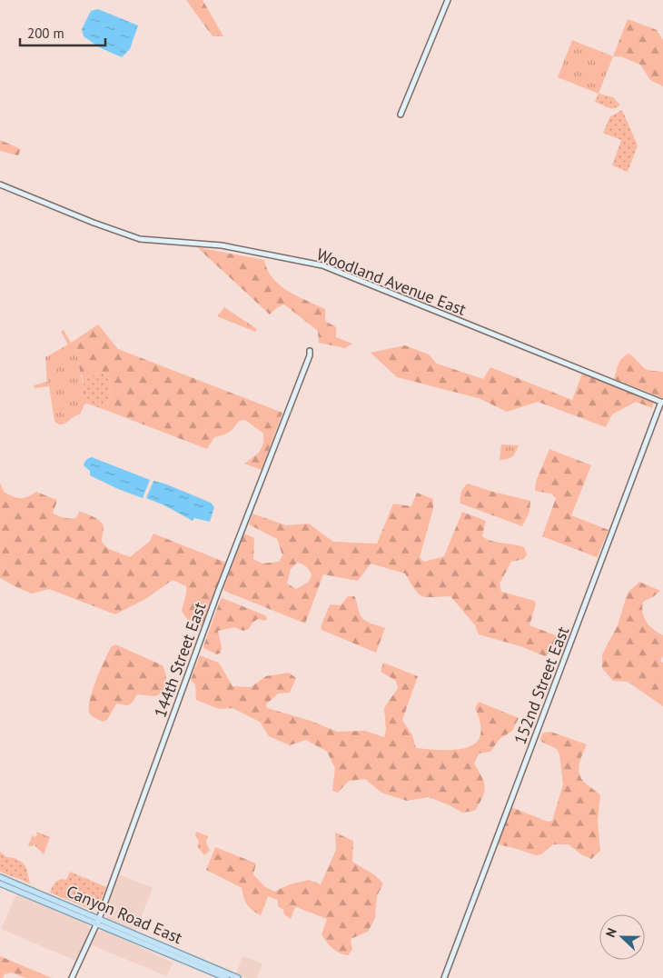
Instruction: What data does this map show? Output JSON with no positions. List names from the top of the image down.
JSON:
{
  "streets": {
    "main road": ["Canyon Road East"],
    "street": ["Woodland Avenue East", "144th Street East", "152nd Street East"]
  },
  "crossings": [
    ["Woodland Avenue East", "152nd Street East"],
    ["144th Street East", "Canyon Road East"]
  ],
  "scale_bar": "200 m",
  "north": "left"
}
